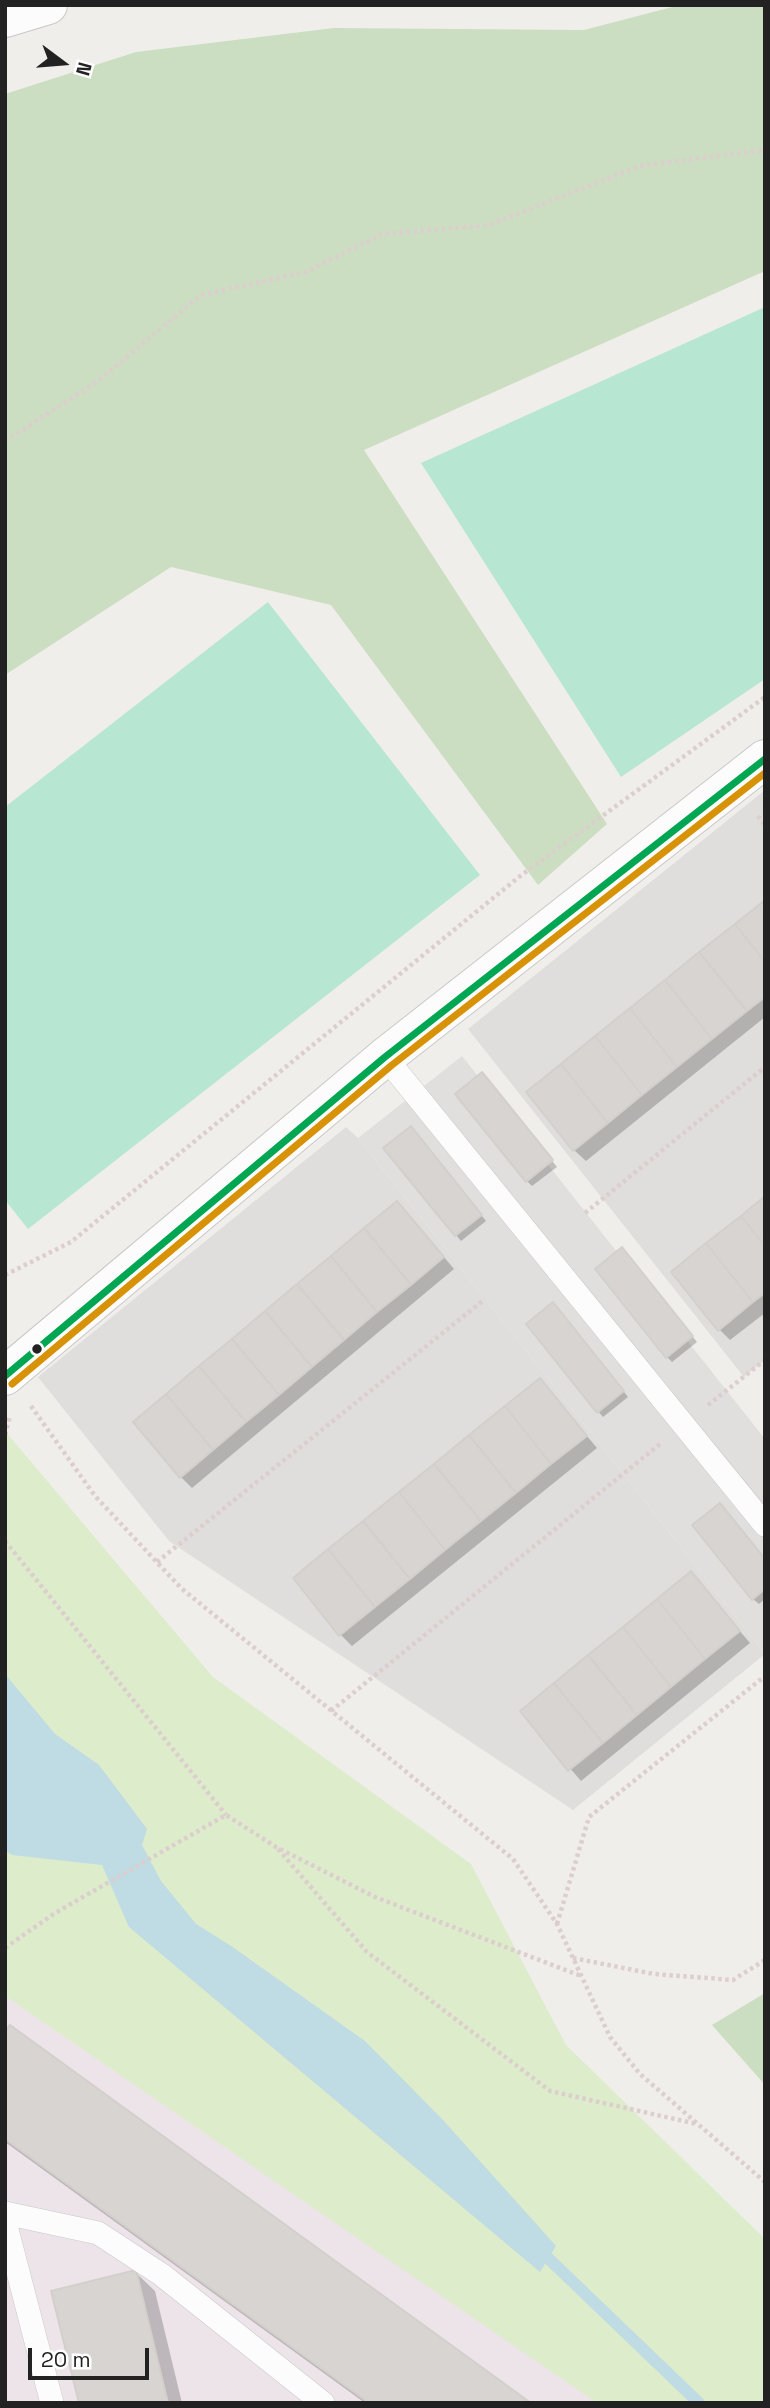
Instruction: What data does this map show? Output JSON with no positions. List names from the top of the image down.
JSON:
{
  "scale_bar": "20 m",
  "north": "right"
}
